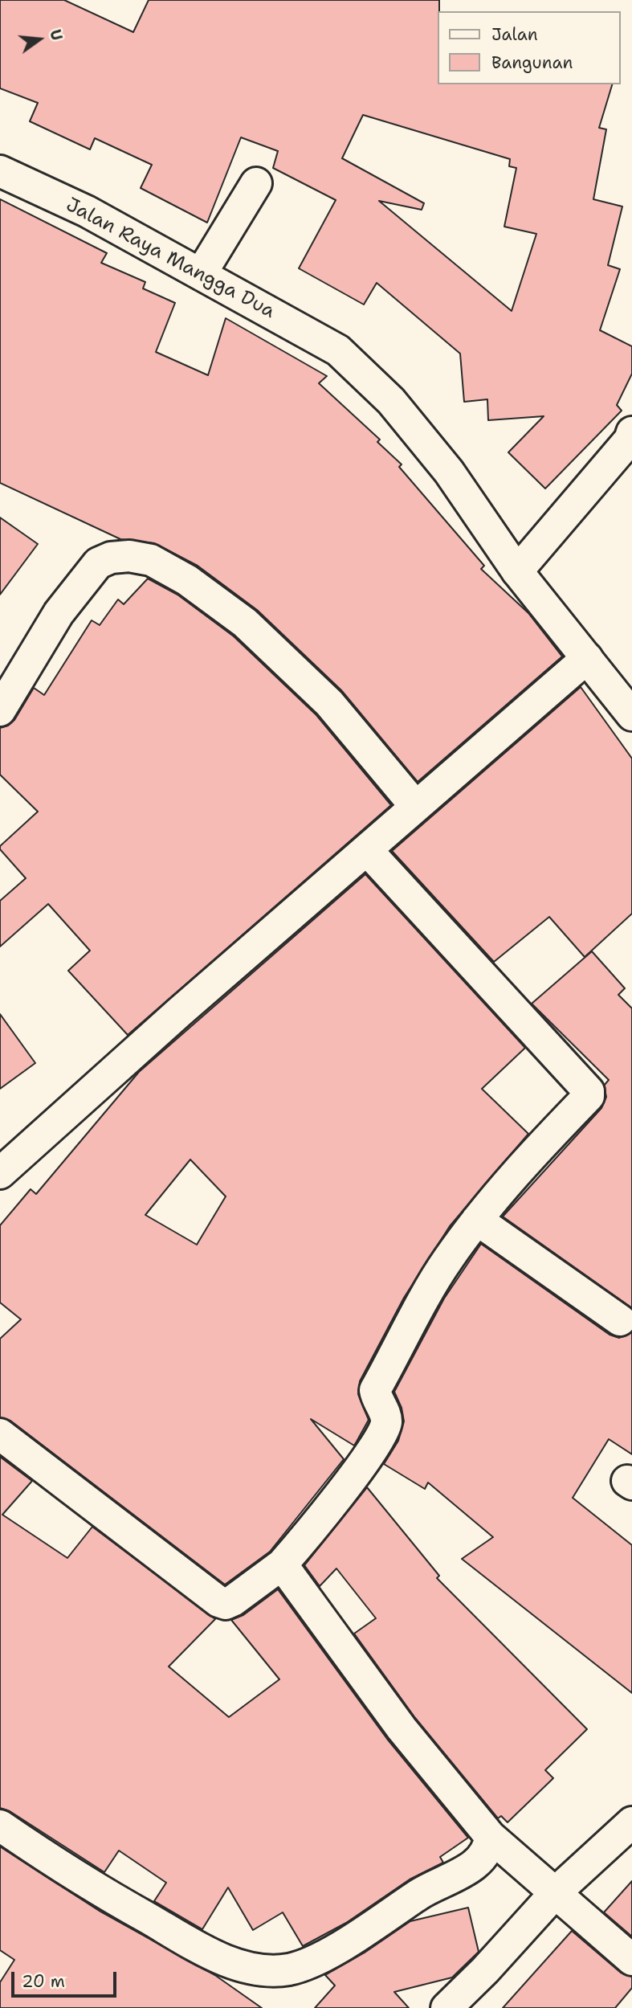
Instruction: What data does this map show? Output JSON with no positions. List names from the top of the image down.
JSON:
{
  "streets": {
    "main road": ["Jalan Raya Mangga Dua"]
  },
  "legend": ["Jalan", "Bangunan"],
  "scale_bar": "20 m",
  "north": "right"
}
